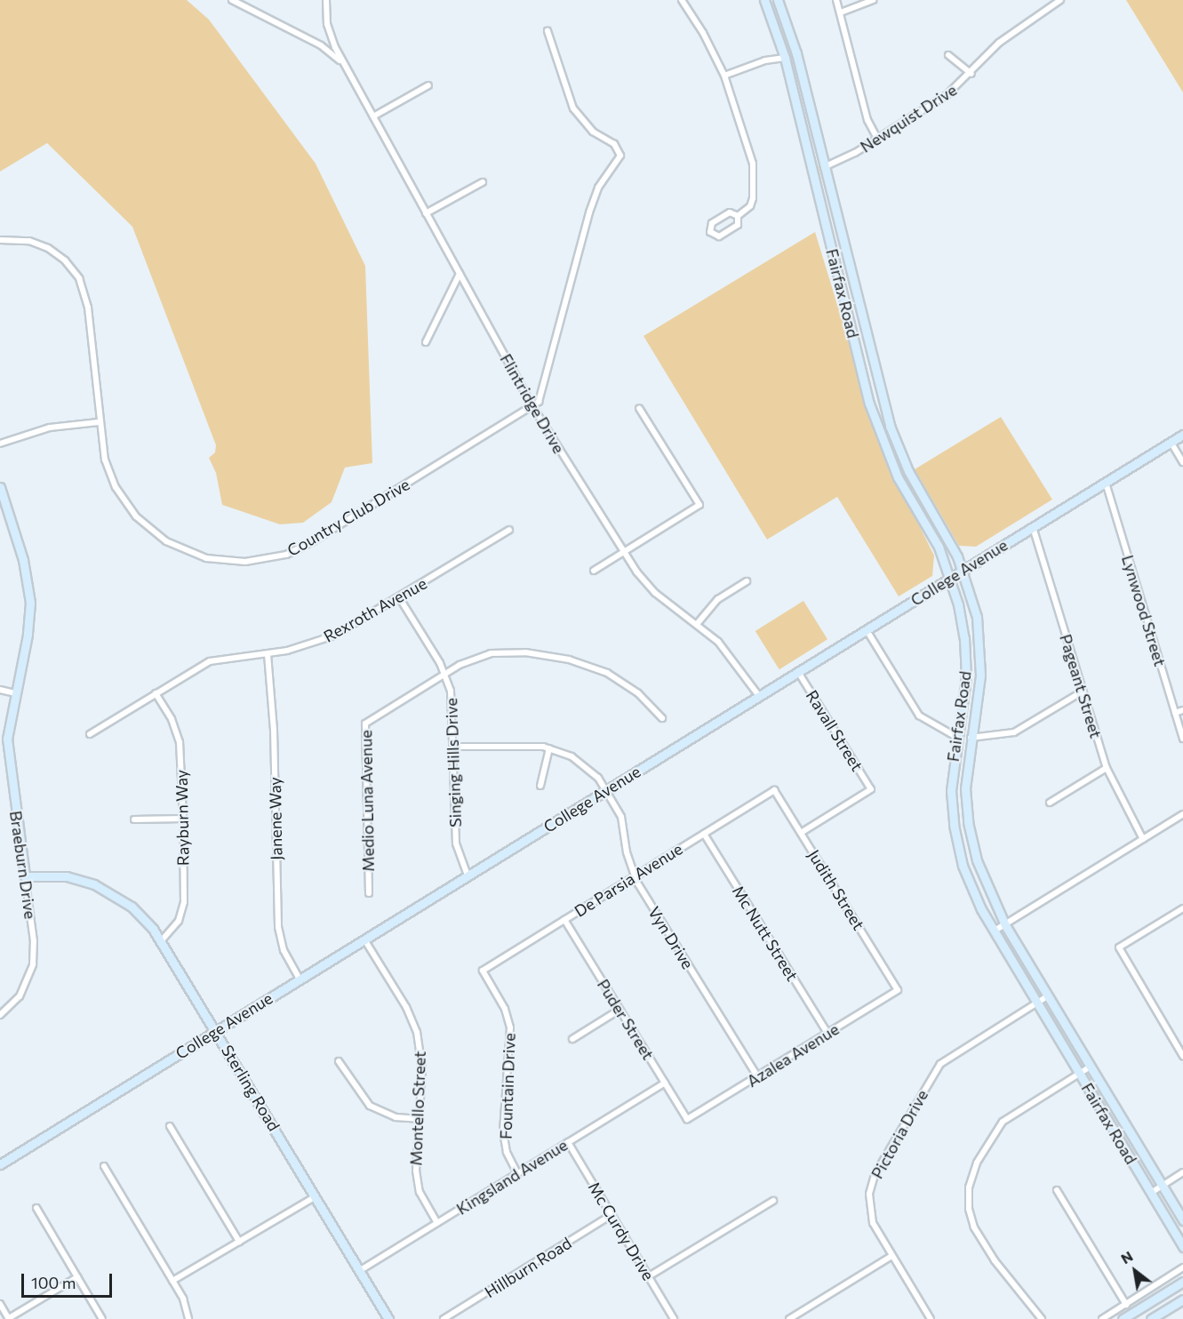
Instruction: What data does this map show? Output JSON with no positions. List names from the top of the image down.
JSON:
{
  "streets": {
    "main road": [
      "Fairfax Road",
      "College Avenue",
      "Braeburn Drive",
      "Sterling Road"
    ],
    "street": [
      "Newquist Drive",
      "Flintridge Drive",
      "Country Club Drive",
      "Rexroth Avenue",
      "Lynwood Street",
      "Pageant Street",
      "Ravall Street",
      "Singing Hills Drive",
      "Medio Luna Avenue",
      "Rayburn Way",
      "Janene Way",
      "De Parsia Avenue",
      "Judith Street",
      "Mc Nutt Street",
      "Vyn Drive",
      "Puder Street",
      "Azalea Avenue",
      "Fountain Drive",
      "Montello Street",
      "Pictoria Drive",
      "Kingsland Avenue",
      "Mc Curdy Drive",
      "Hillburn Road"
    ]
  },
  "crossings": [
    ["Newquist Drive", "Fairfax Road"],
    ["Fairfax Road", "College Avenue"],
    ["Fairfax Road", "Pictoria Drive"],
    ["Flintridge Drive", "Country Club Drive"],
    ["Flintridge Drive", "College Avenue"],
    ["College Avenue", "Lynwood Street"],
    ["College Avenue", "Pageant Street"],
    ["College Avenue", "Ravall Street"],
    ["College Avenue", "Singing Hills Drive"],
    ["College Avenue", "Janene Way"],
    ["College Avenue", "Vyn Drive"],
    ["College Avenue", "Sterling Road"],
    ["College Avenue", "Montello Street"],
    ["Rexroth Avenue", "Singing Hills Drive"],
    ["Rexroth Avenue", "Rayburn Way"],
    ["Rexroth Avenue", "Janene Way"],
    ["Ravall Street", "Judith Street"],
    ["Singing Hills Drive", "Medio Luna Avenue"],
    ["Rayburn Way", "Sterling Road"],
    ["Braeburn Drive", "Sterling Road"],
    ["De Parsia Avenue", "Judith Street"],
    ["De Parsia Avenue", "Mc Nutt Street"],
    ["De Parsia Avenue", "Vyn Drive"],
    ["De Parsia Avenue", "Puder Street"],
    ["De Parsia Avenue", "Fountain Drive"],
    ["Judith Street", "Azalea Avenue"],
    ["Mc Nutt Street", "Azalea Avenue"],
    ["Vyn Drive", "Azalea Avenue"],
    ["Puder Street", "Azalea Avenue"],
    ["Puder Street", "Kingsland Avenue"],
    ["Fountain Drive", "Kingsland Avenue"],
    ["Sterling Road", "Kingsland Avenue"],
    ["Montello Street", "Kingsland Avenue"],
    ["Kingsland Avenue", "Mc Curdy Drive"],
    ["Mc Curdy Drive", "Hillburn Road"]
  ],
  "scale_bar": "100 m",
  "north": "top left"
}
